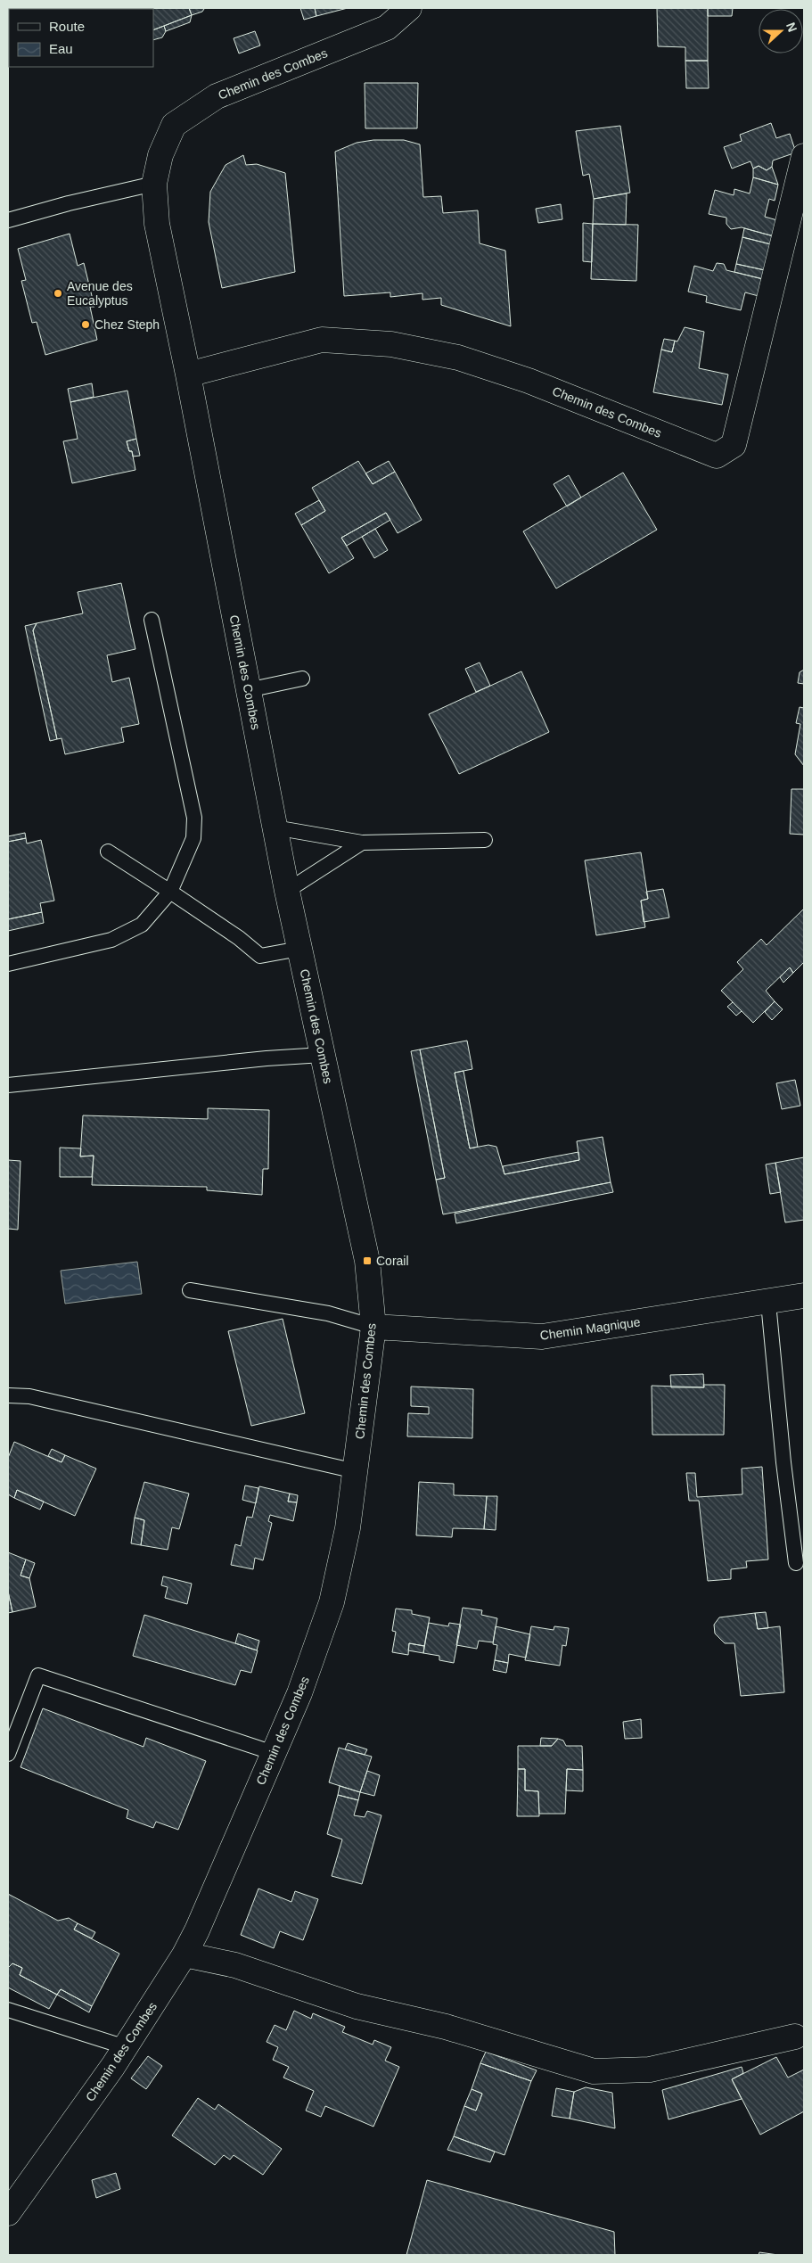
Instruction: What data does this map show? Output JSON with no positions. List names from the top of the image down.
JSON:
{
  "streets": {
    "street": ["Chemin des Combes", "Chemin Magnique"]
  },
  "crossings": [
    ["Chemin des Combes", "Chemin Magnique"]
  ],
  "places": {
    "other": ["Avenue des Eucalyptus", "Chez Steph"],
    "transit": ["Corail"]
  },
  "legend": ["Route", "Eau"],
  "north": "right"
}
